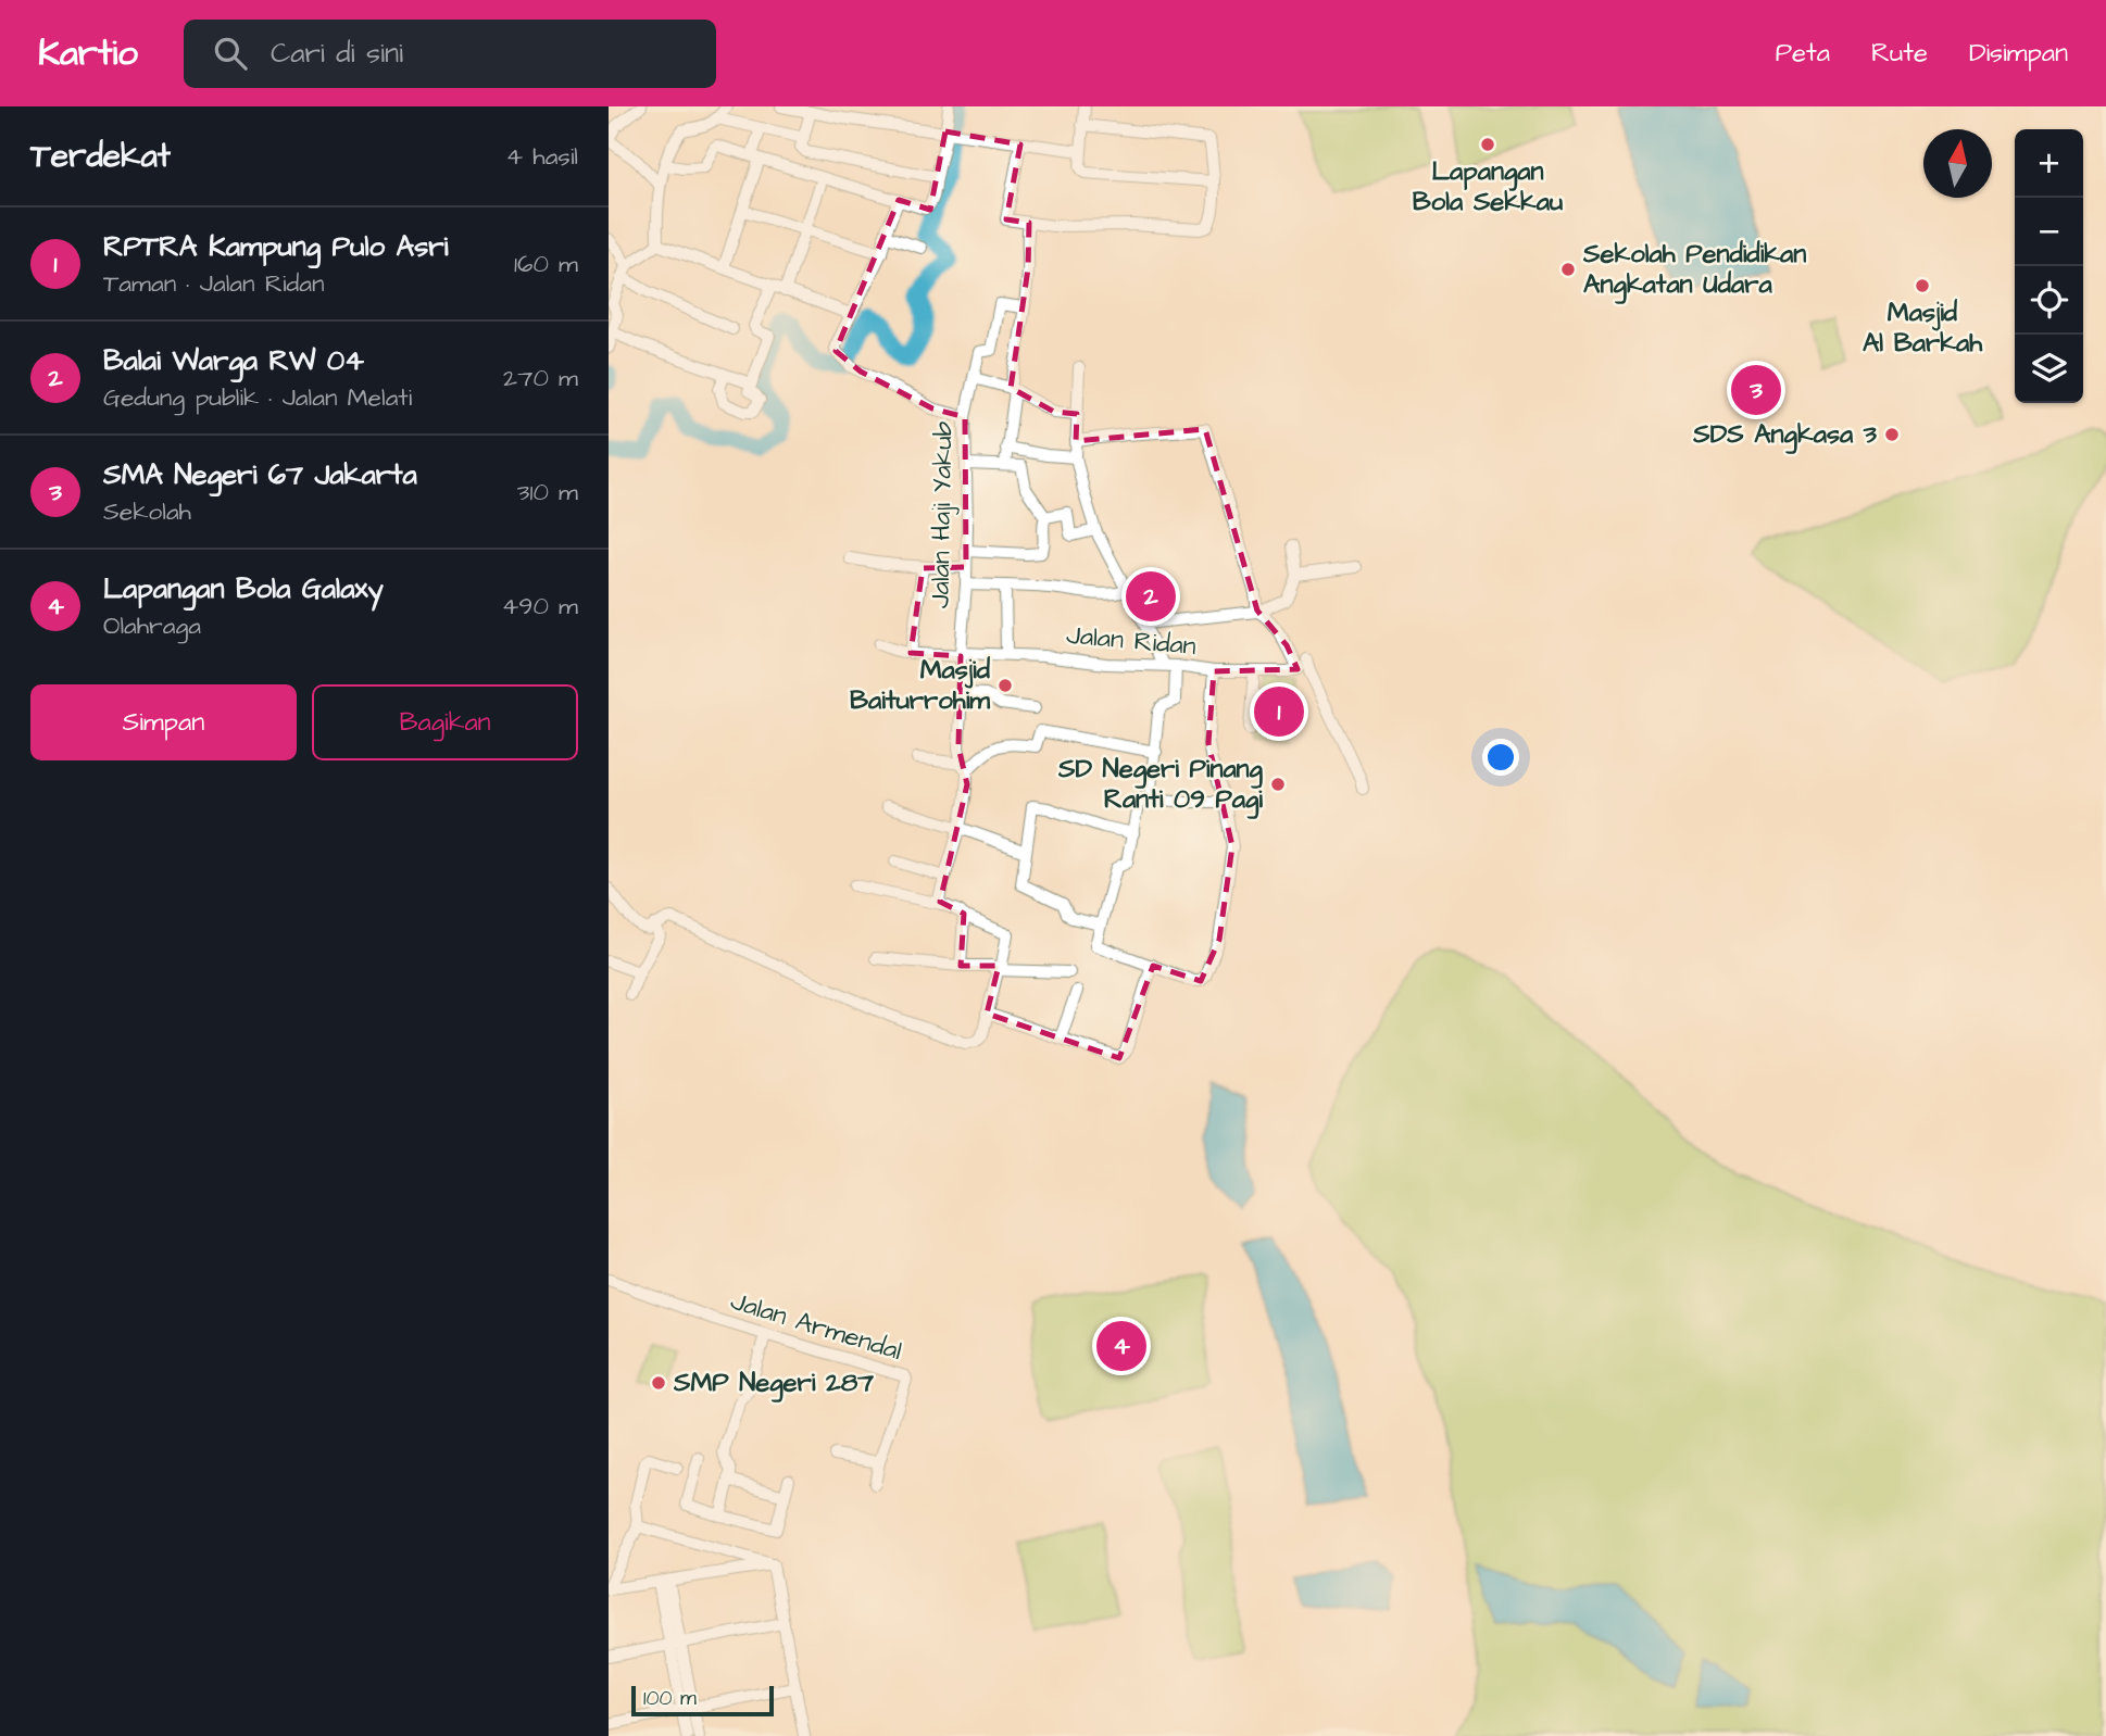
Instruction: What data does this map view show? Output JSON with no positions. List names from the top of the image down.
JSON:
{
  "streets": {
    "street": ["Jalan Haji Yakub", "Jalan Ridan", "Jalan Armendal"]
  },
  "crossings": [
    ["Jalan Haji Yakub", "Jalan Ridan"]
  ],
  "places": [
    "Lapangan Bola Sekkau",
    "Sekolah Pendidikan Angkatan Udara",
    "Masjid Al Barkah",
    "SDS Angkasa 3",
    "Masjid Baiturrohim",
    "SD Negeri Pinang Ranti 09 Pagi",
    "SMP Negeri 287"
  ],
  "scale_bar": "100 m",
  "north": "top",
  "page": {
    "header": "Kartio",
    "search": "Cari di sini",
    "nav": ["Peta", "Rute", "Disimpan"],
    "heading": ["Terdekat", "4 hasil"],
    "map_buttons": ["+", "−"],
    "list": [
      {
        "mark": "1",
        "name": "RPTRA Kampung Pulo Asri",
        "note": "Taman · Jalan Ridan",
        "value": "160 m"
      },
      {
        "mark": "2",
        "name": "Balai Warga RW 04",
        "note": "Gedung publik · Jalan Melati",
        "value": "270 m"
      },
      {
        "mark": "3",
        "name": "SMA Negeri 67 Jakarta",
        "note": "Sekolah",
        "value": "310 m"
      },
      {
        "mark": "4",
        "name": "Lapangan Bola Galaxy",
        "note": "Olahraga",
        "value": "490 m"
      }
    ],
    "pins": [
      "3",
      "2",
      "1",
      "4"
    ],
    "buttons": ["Simpan", "Bagikan"],
    "scale": "100 m"
  }
}
